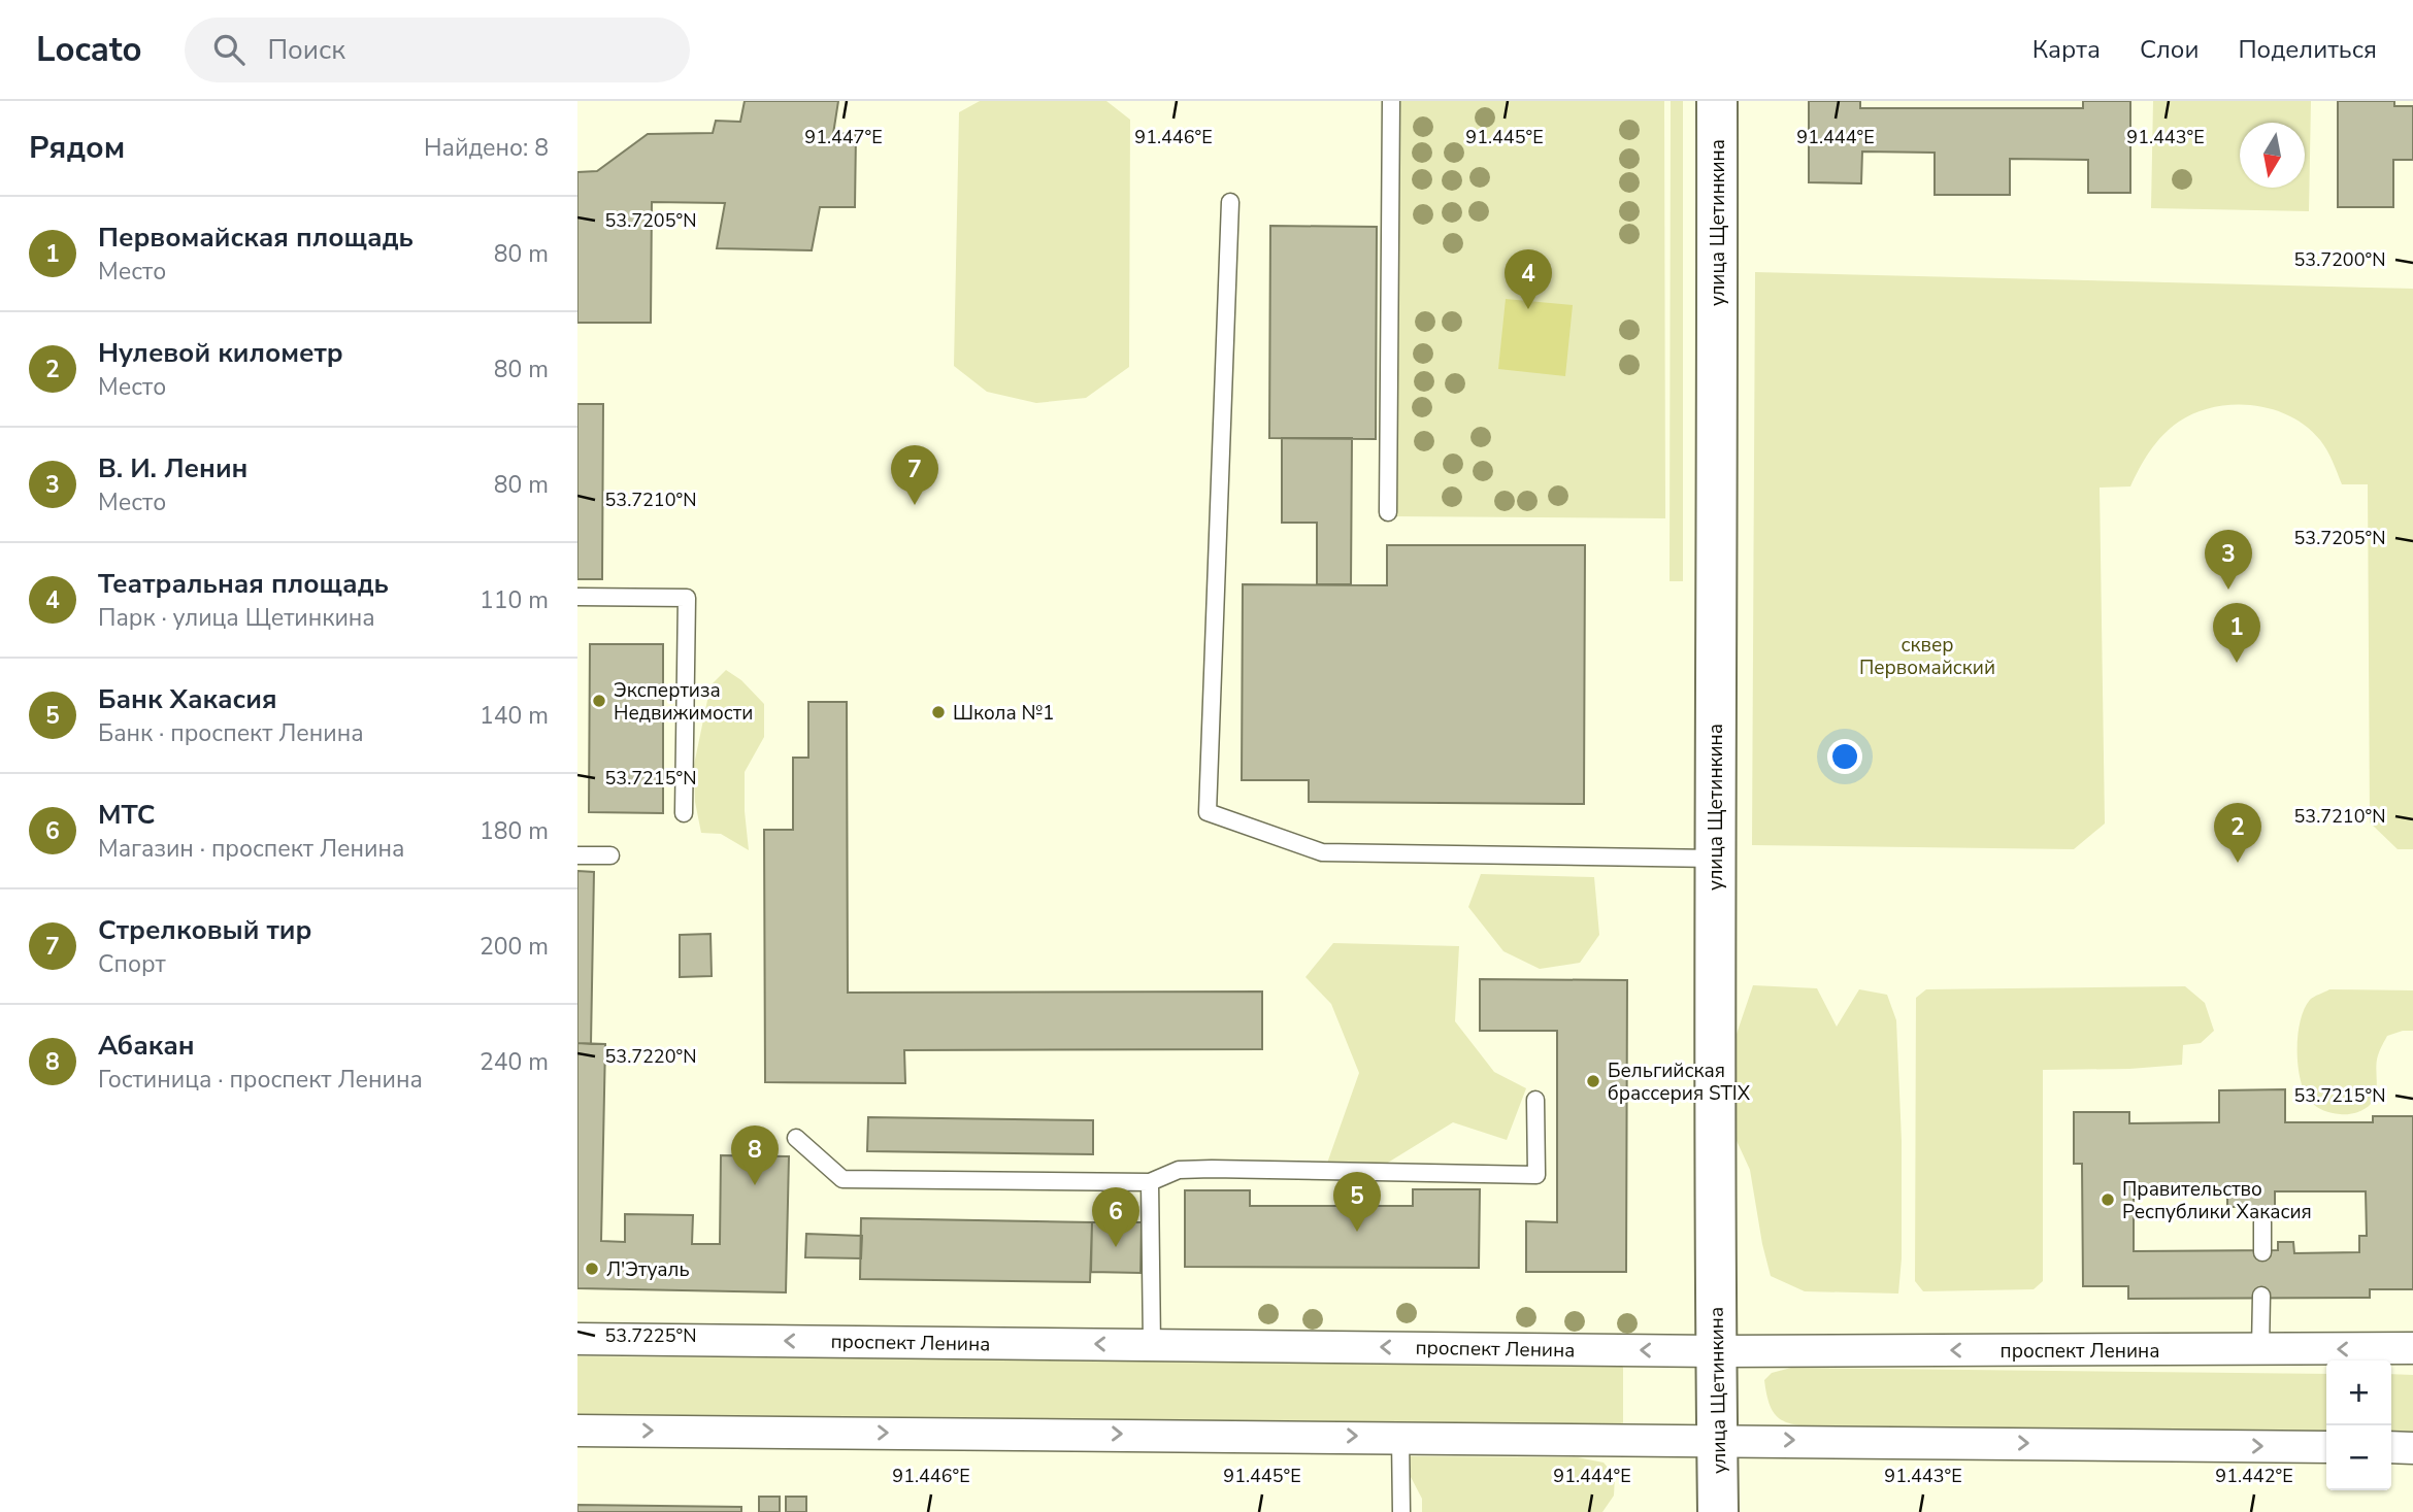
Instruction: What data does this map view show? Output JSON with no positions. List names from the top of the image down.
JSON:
{
  "streets": {
    "main road": ["улица Щетинкина"],
    "street": ["проспект Ленина"]
  },
  "crossings": [
    ["улица Щетинкина", "проспект Ленина"]
  ],
  "parks": ["сквер Первомайский"],
  "places": [
    "Экспертиза Недвижимости",
    "Школа №1",
    "Бельгийская брассерия STIX",
    "Правительство Республики Хакасия",
    "Л'Этуаль"
  ],
  "north": "bottom",
  "page": {
    "header": "Locato",
    "search": "Поиск",
    "nav": ["Карта", "Слои", "Поделиться"],
    "heading": ["Рядом", "Найдено: 8"],
    "list": [
      {
        "mark": "1",
        "name": "Первомайская площадь",
        "note": "Место",
        "value": "80 m"
      },
      {
        "mark": "2",
        "name": "Нулевой километр",
        "note": "Место",
        "value": "80 m"
      },
      {
        "mark": "3",
        "name": "В. И. Ленин",
        "note": "Место",
        "value": "80 m"
      },
      {
        "mark": "4",
        "name": "Театральная площадь",
        "note": "Парк · улица Щетинкина",
        "value": "110 m"
      },
      {
        "mark": "5",
        "name": "Банк Хакасия",
        "note": "Банк · проспект Ленина",
        "value": "140 m"
      },
      {
        "mark": "6",
        "name": "МТС",
        "note": "Магазин · проспект Ленина",
        "value": "180 m"
      },
      {
        "mark": "7",
        "name": "Стрелковый тир",
        "note": "Спорт",
        "value": "200 m"
      },
      {
        "mark": "8",
        "name": "Абакан",
        "note": "Гостиница · проспект Ленина",
        "value": "240 m"
      }
    ],
    "pins": [
      "4",
      "7",
      "3",
      "1",
      "2",
      "8",
      "5",
      "6"
    ],
    "map_buttons": ["+", "−"]
  },
  "coordinates": [
    "91.447°E",
    "91.446°E",
    "91.445°E",
    "91.444°E",
    "91.443°E",
    "53.7205°N",
    "53.7200°N",
    "53.7210°N",
    "53.7215°N",
    "53.7220°N",
    "53.7225°N",
    "91.442°E"
  ]
}
